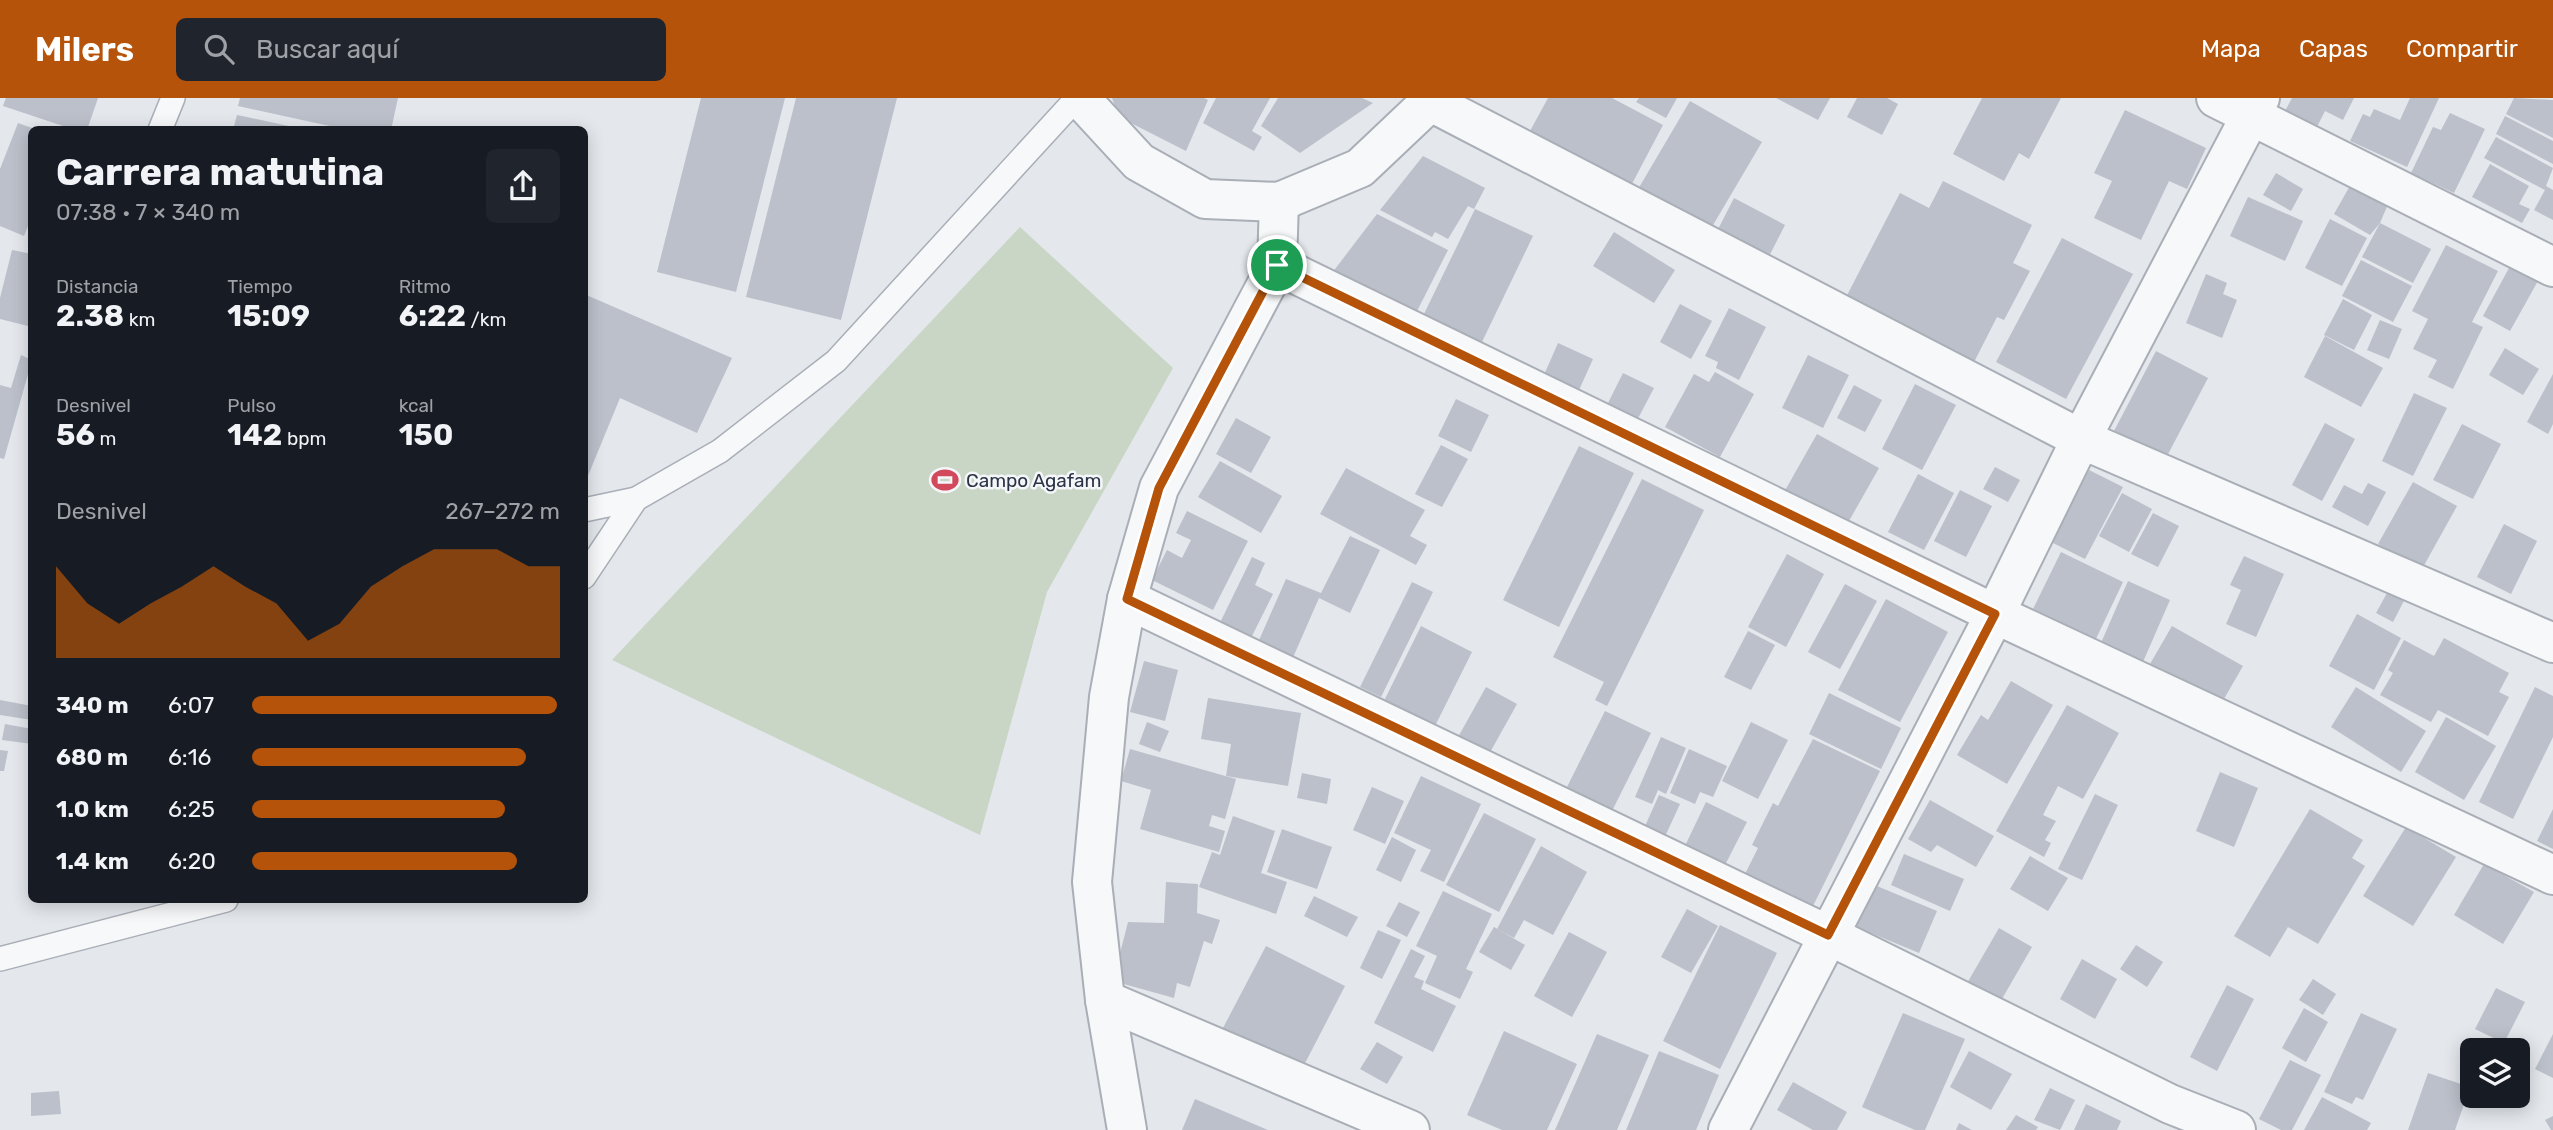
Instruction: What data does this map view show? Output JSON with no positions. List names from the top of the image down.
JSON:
{
  "places": {
    "sports": ["Campo Agafam"]
  },
  "page": {
    "header": "Milers",
    "search": "Buscar aquí",
    "nav": ["Mapa", "Capas", "Compartir"],
    "heading": ["Carrera matutina", "07:38 · 7 × 340 m"],
    "stats": [
      ["Distancia", "2.38 km"],
      ["Tiempo", "15:09"],
      ["Ritmo", "6:22 /km"],
      ["Desnivel", "56 m"],
      ["Pulso", "142 bpm"],
      ["kcal", "150"]
    ],
    "chart": ["Desnivel", "267–272 m"],
    "list": [
      {
        "name": "340 m",
        "note": "6:07"
      },
      {
        "name": "680 m",
        "note": "6:16"
      },
      {
        "name": "1.0 km",
        "note": "6:25"
      },
      {
        "name": "1.4 km",
        "note": "6:20"
      }
    ]
  }
}
